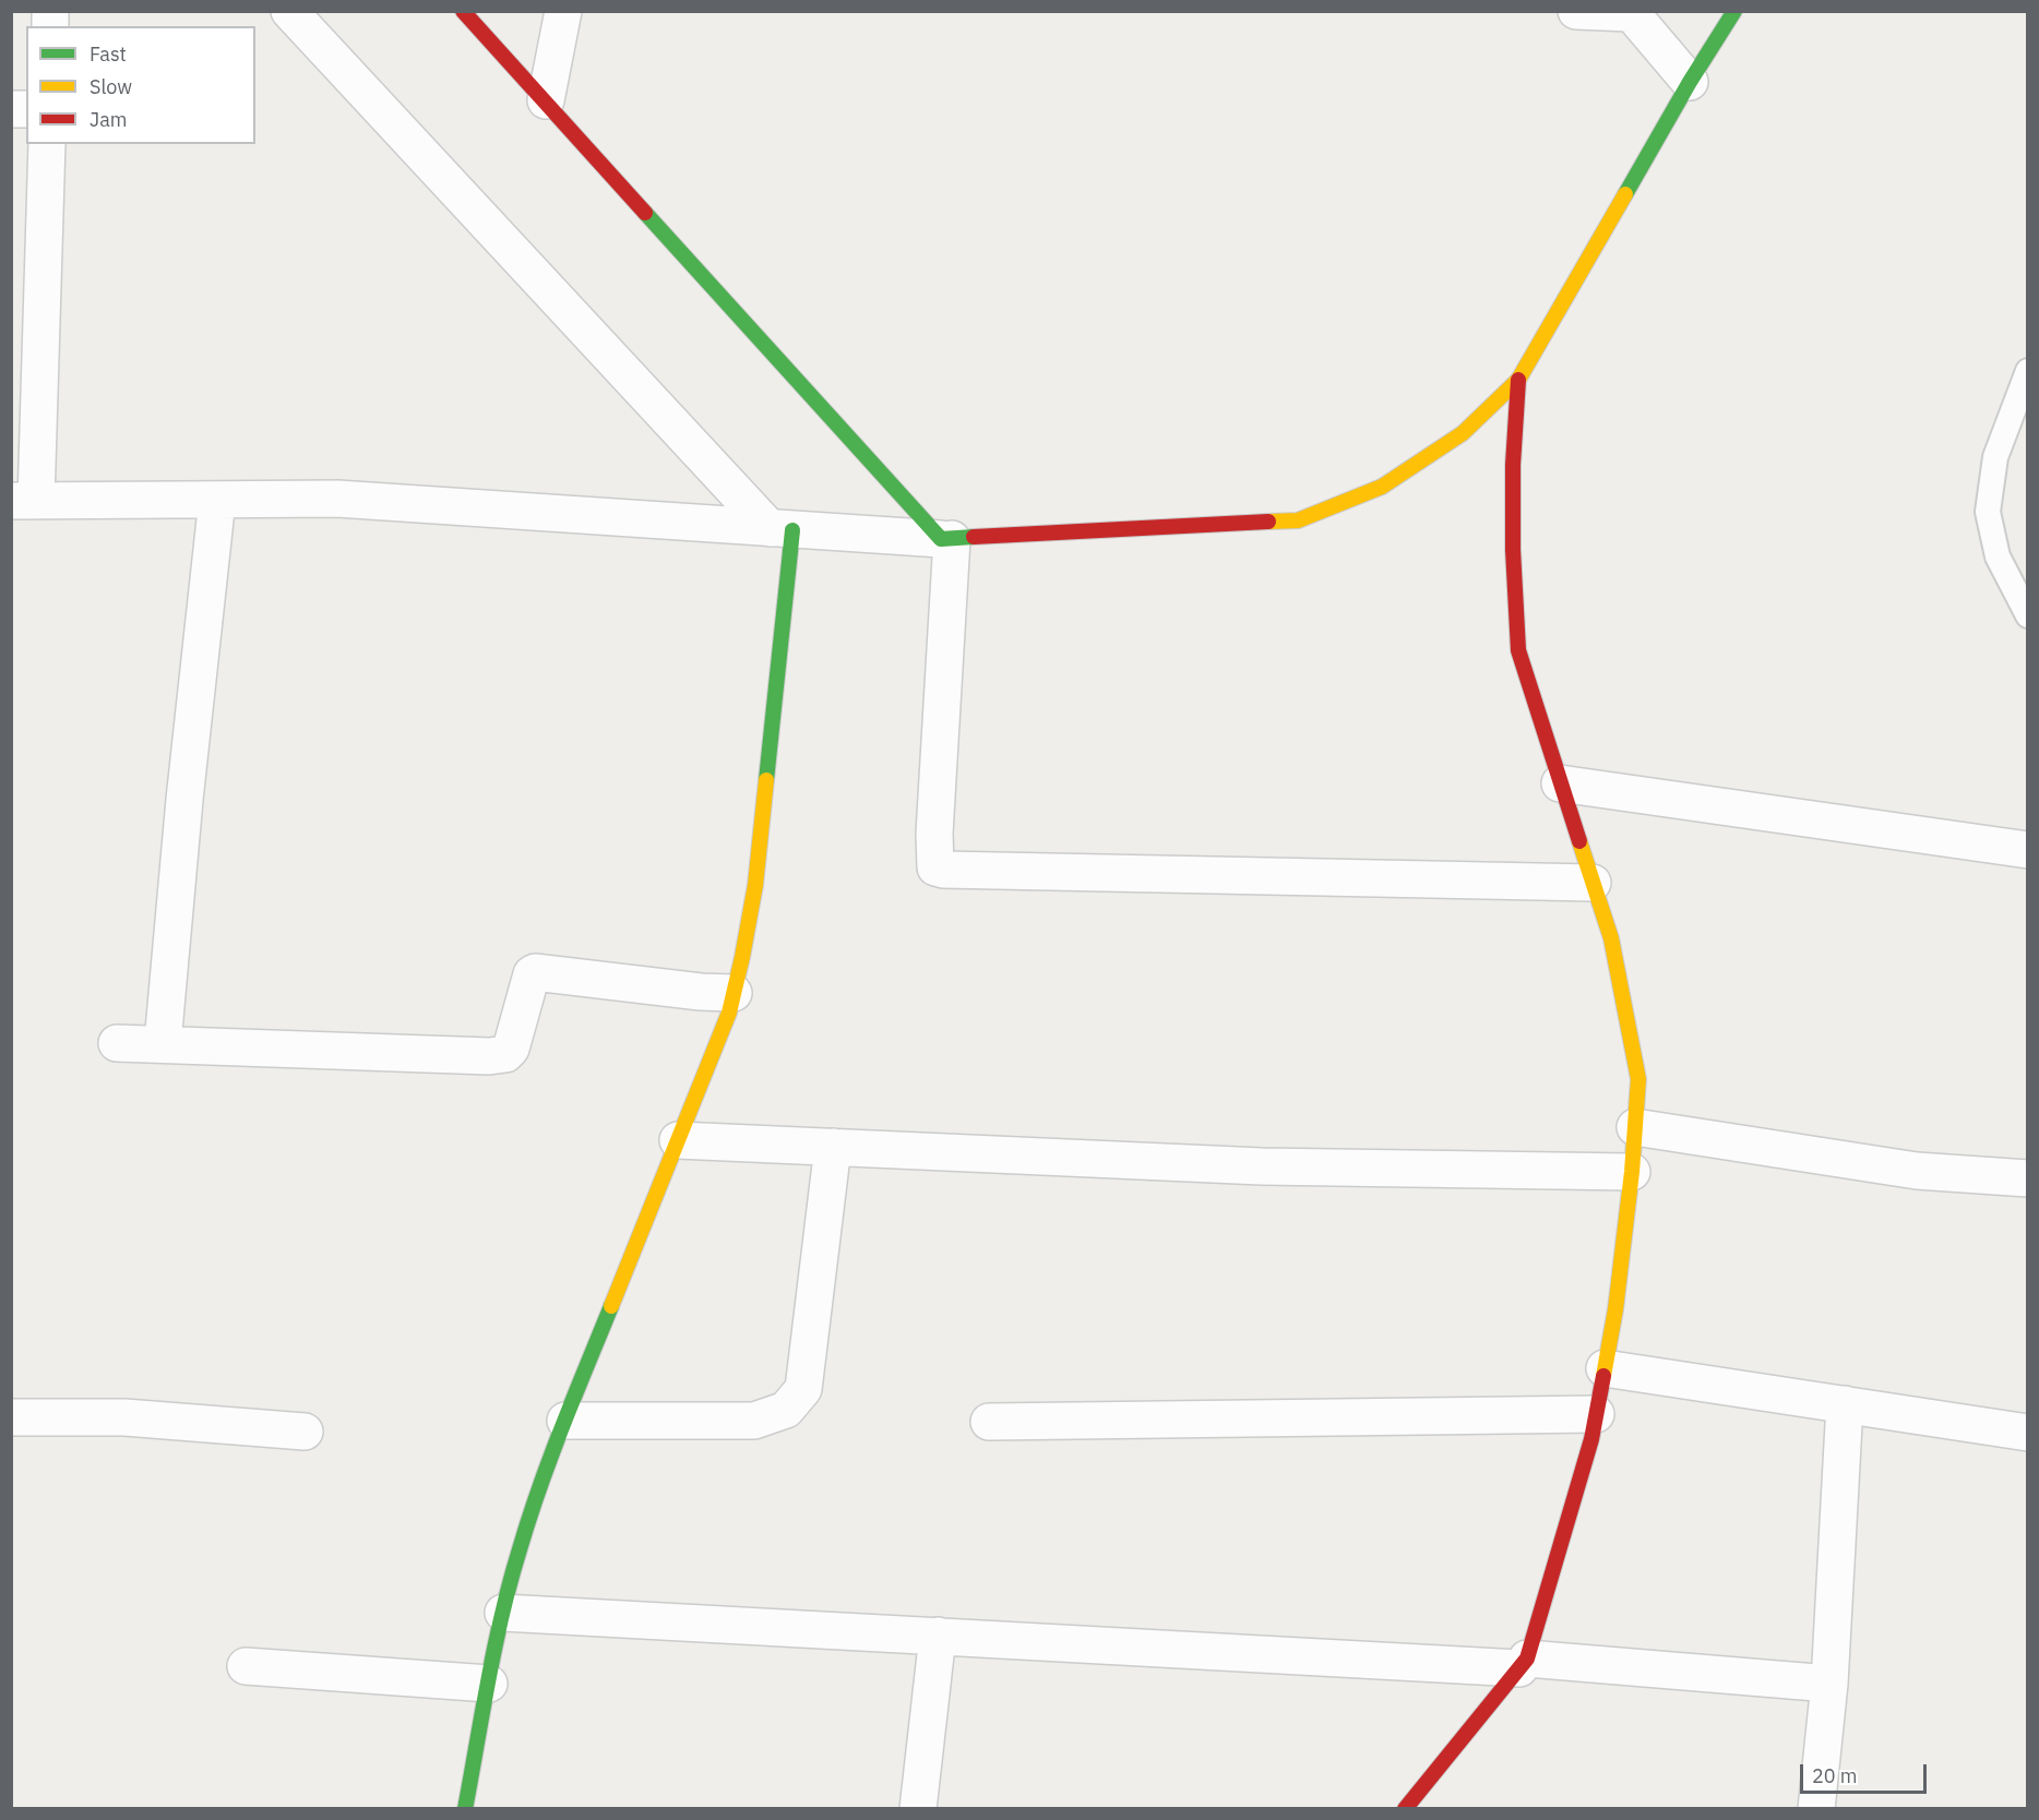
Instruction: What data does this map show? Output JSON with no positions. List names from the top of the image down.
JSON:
{
  "legend": ["Fast", "Slow", "Jam"],
  "scale_bar": "20 m"
}
